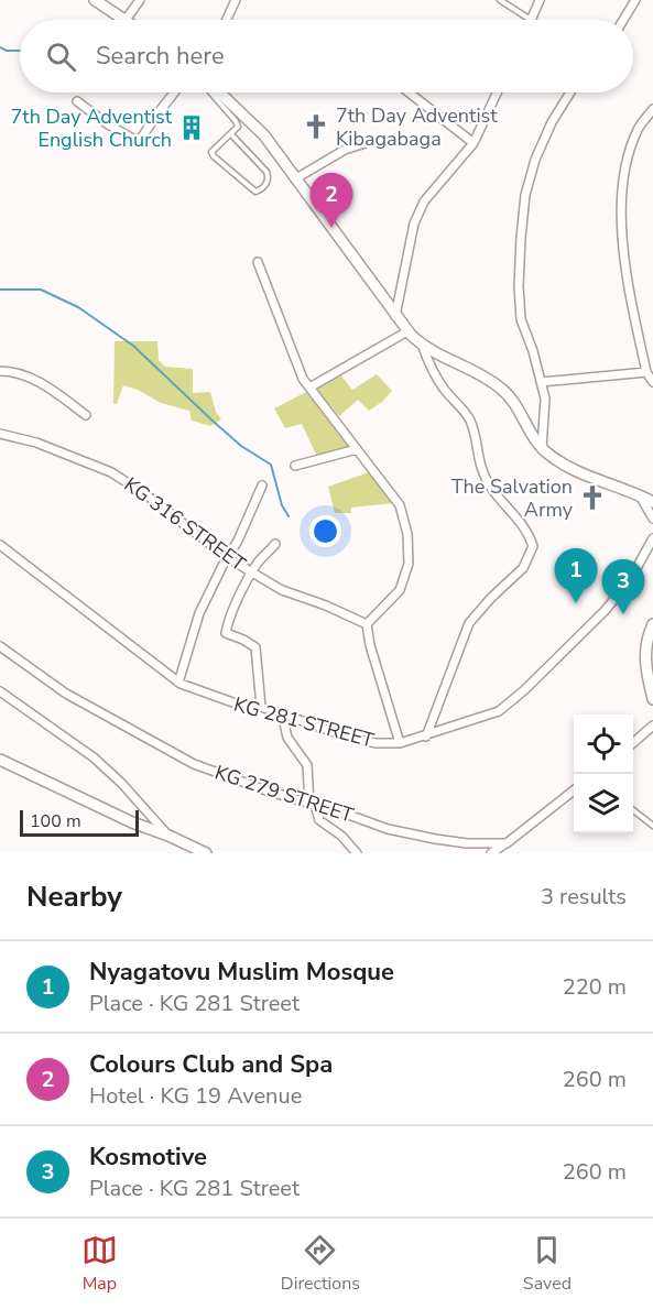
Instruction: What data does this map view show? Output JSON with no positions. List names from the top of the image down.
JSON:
{
  "streets": {
    "street": ["KG 316 STREET", "KG 281 STREET", "KG 279 STREET"]
  },
  "places": {
    "church": ["7th Day Adventist Kibagabaga", "The Salvation Army"],
    "building": ["7th Day Adventist English Church"]
  },
  "scale_bar": "100 m",
  "page": {
    "search": "Search here",
    "pins": ["2", "1", "3"],
    "scale": "100 m",
    "heading": ["Nearby", "3 results"],
    "list": [
      {
        "mark": "1",
        "name": "Nyagatovu Muslim Mosque",
        "note": "Place · KG 281 Street",
        "value": "220 m"
      },
      {
        "mark": "2",
        "name": "Colours Club and Spa",
        "note": "Hotel · KG 19 Avenue",
        "value": "260 m"
      },
      {
        "mark": "3",
        "name": "Kosmotive",
        "note": "Place · KG 281 Street",
        "value": "260 m"
      }
    ],
    "nav": ["Map", "Directions", "Saved"]
  }
}
